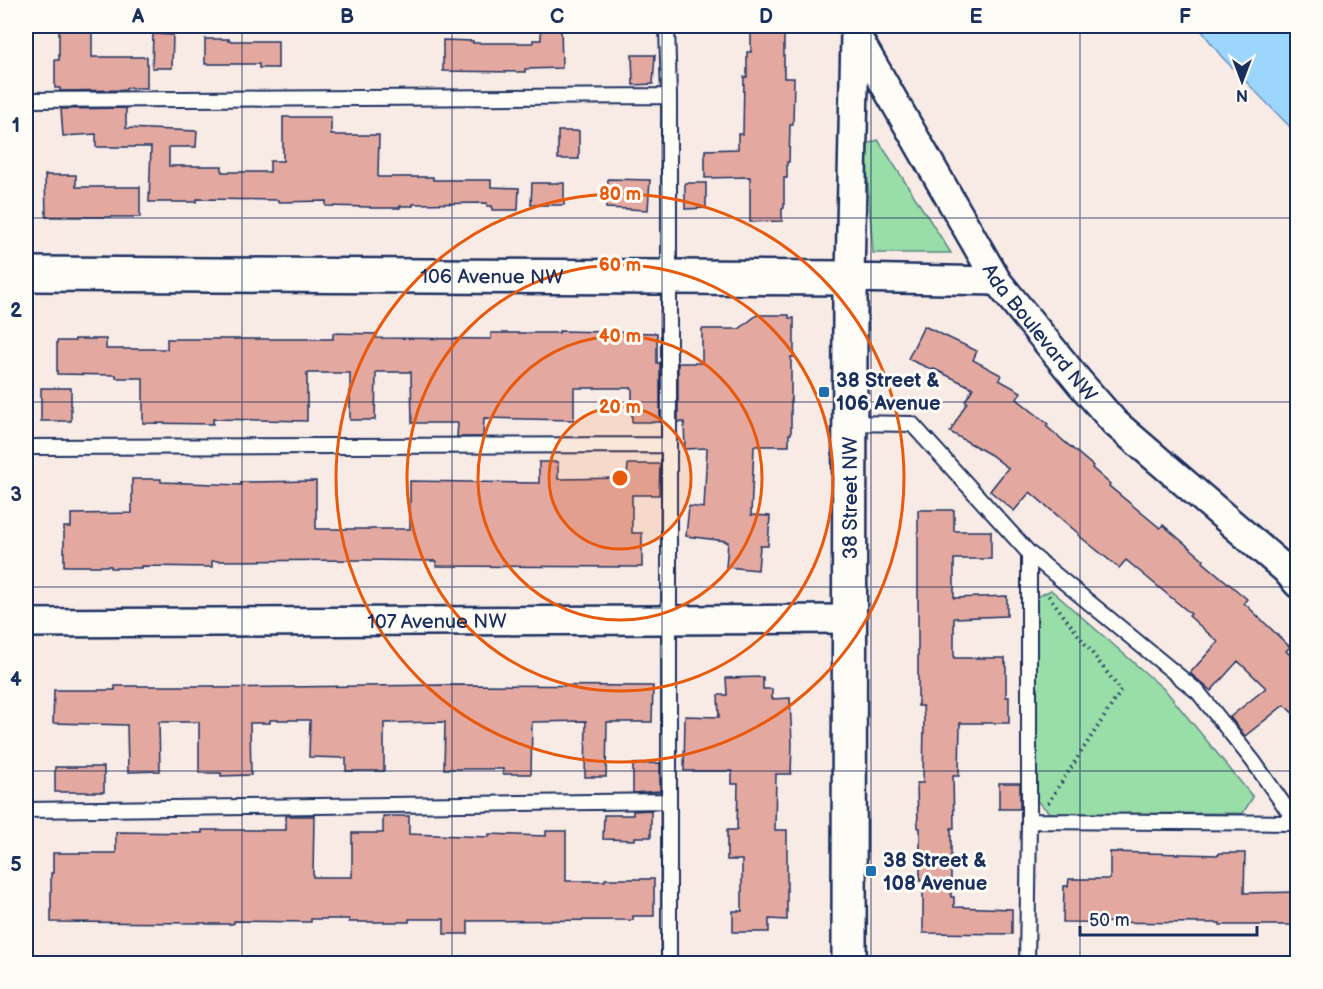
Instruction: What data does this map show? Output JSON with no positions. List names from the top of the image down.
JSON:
{
  "streets": {
    "street": [
      "106 Avenue NW",
      "Ada Boulevard NW",
      "38 Street NW",
      "107 Avenue NW"
    ]
  },
  "crossings": [
    ["106 Avenue NW", "Ada Boulevard NW"],
    ["106 Avenue NW", "38 Street NW"],
    ["Ada Boulevard NW", "38 Street NW"],
    ["38 Street NW", "107 Avenue NW"]
  ],
  "places": {
    "transit": ["38 Street & 106 Avenue", "38 Street & 108 Avenue"]
  },
  "scale_bar": "50 m",
  "north": "bottom",
  "grid": {
    "columns": [
      "A",
      "B",
      "C",
      "D",
      "E",
      "F"
    ],
    "rows": [
      "1",
      "2",
      "3",
      "4",
      "5"
    ]
  },
  "rings": [
    "80 m",
    "60 m",
    "40 m",
    "20 m"
  ]
}
